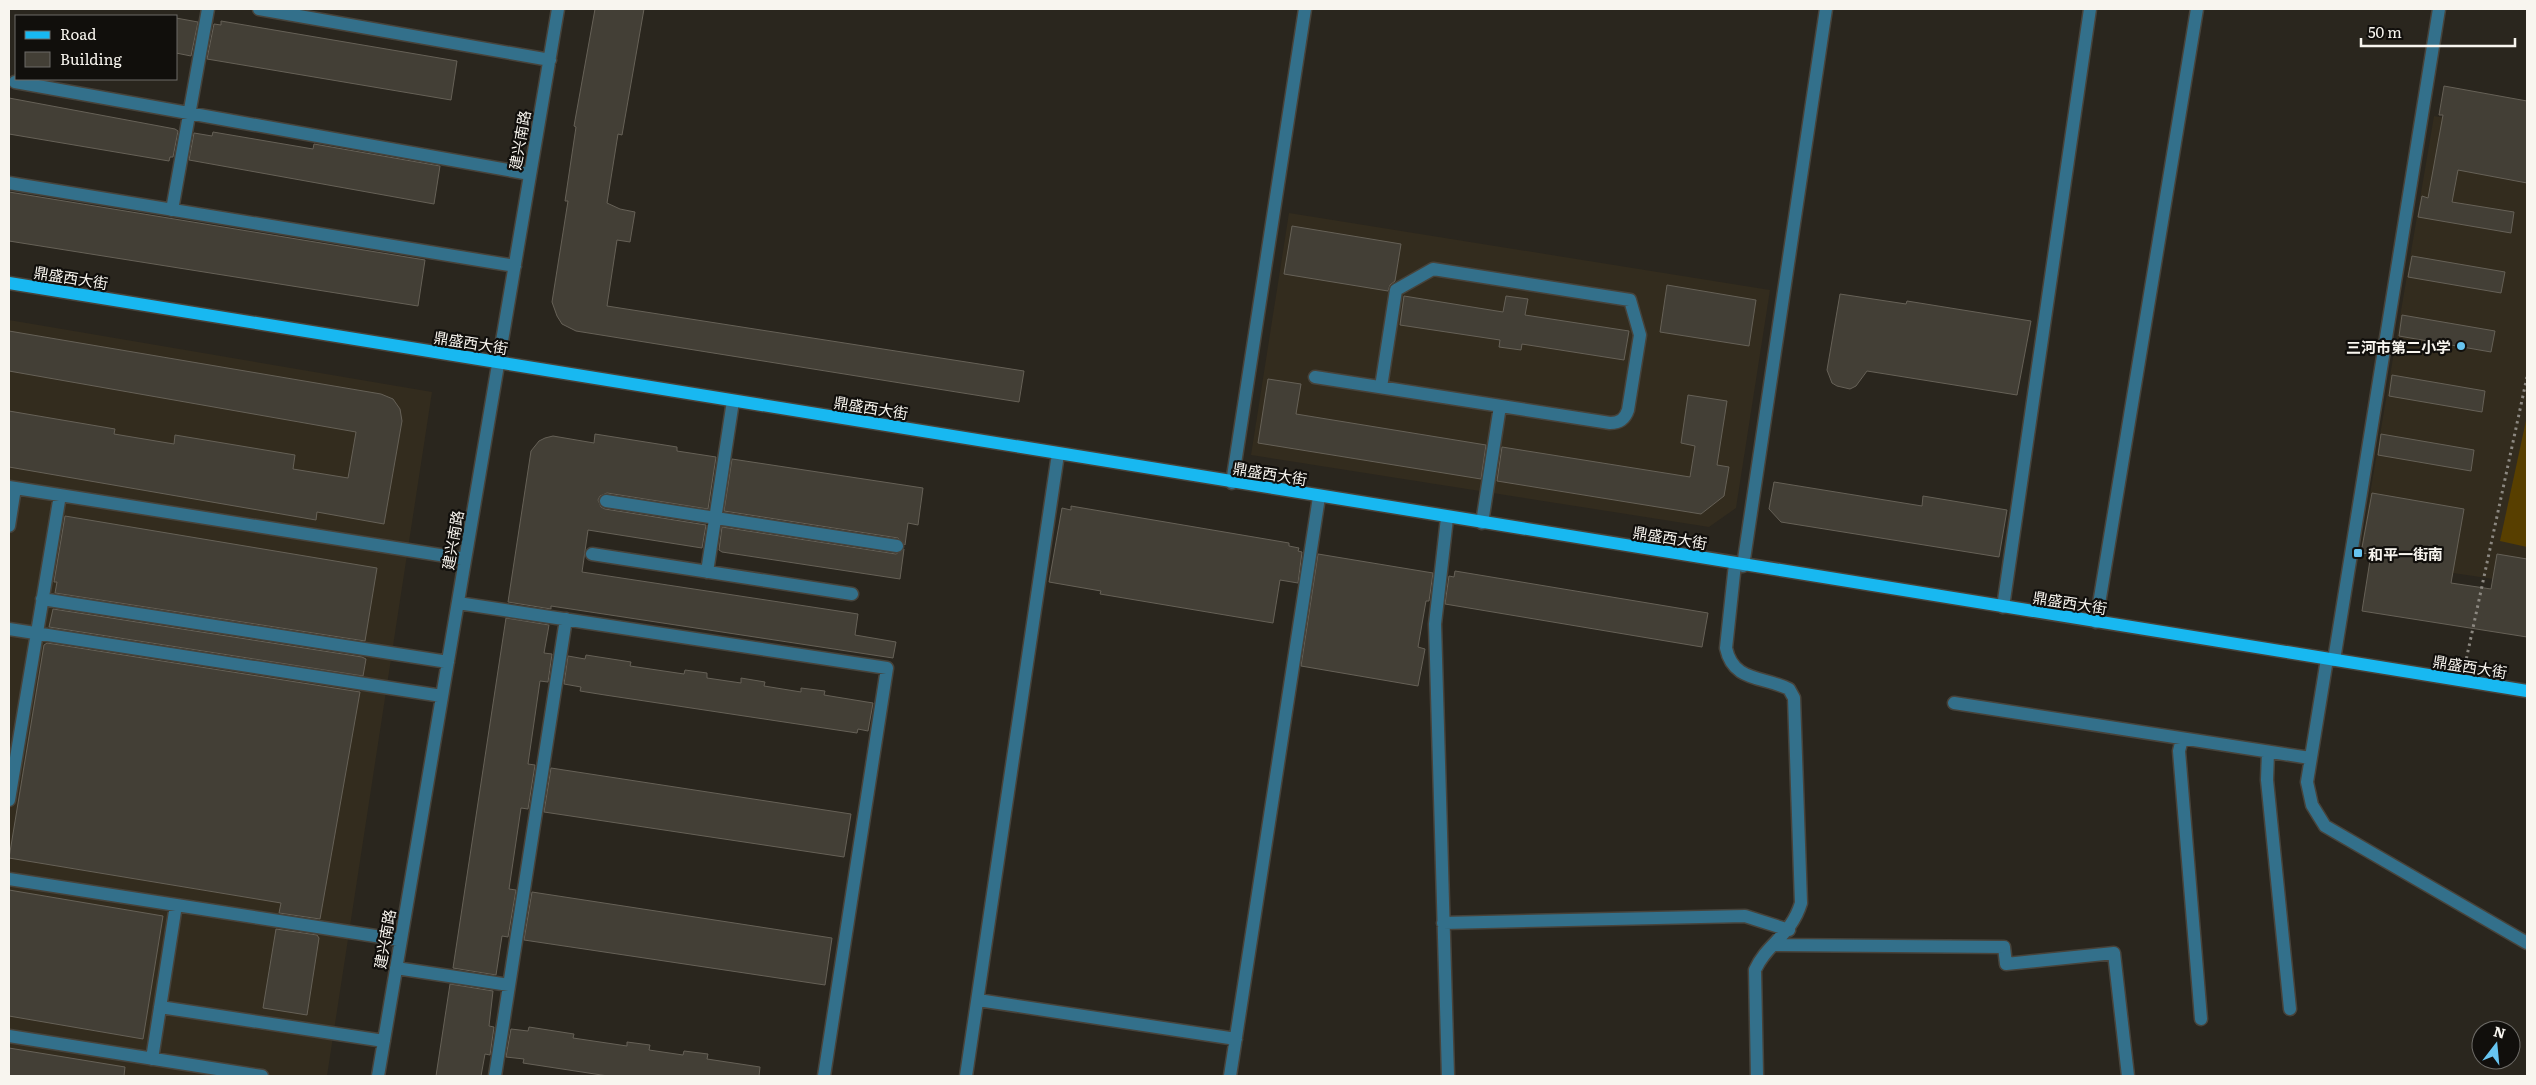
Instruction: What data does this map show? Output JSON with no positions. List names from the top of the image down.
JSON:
{
  "streets": {
    "main road": ["鼎盛西大街"],
    "street": ["建兴南路"]
  },
  "crossings": [
    ["建兴南路", "鼎盛西大街"]
  ],
  "places": {
    "other": ["三河市第二小学"],
    "transit": ["和平一街南"]
  },
  "legend": ["Road", "Building"],
  "scale_bar": "50 m",
  "north": "top"
}
